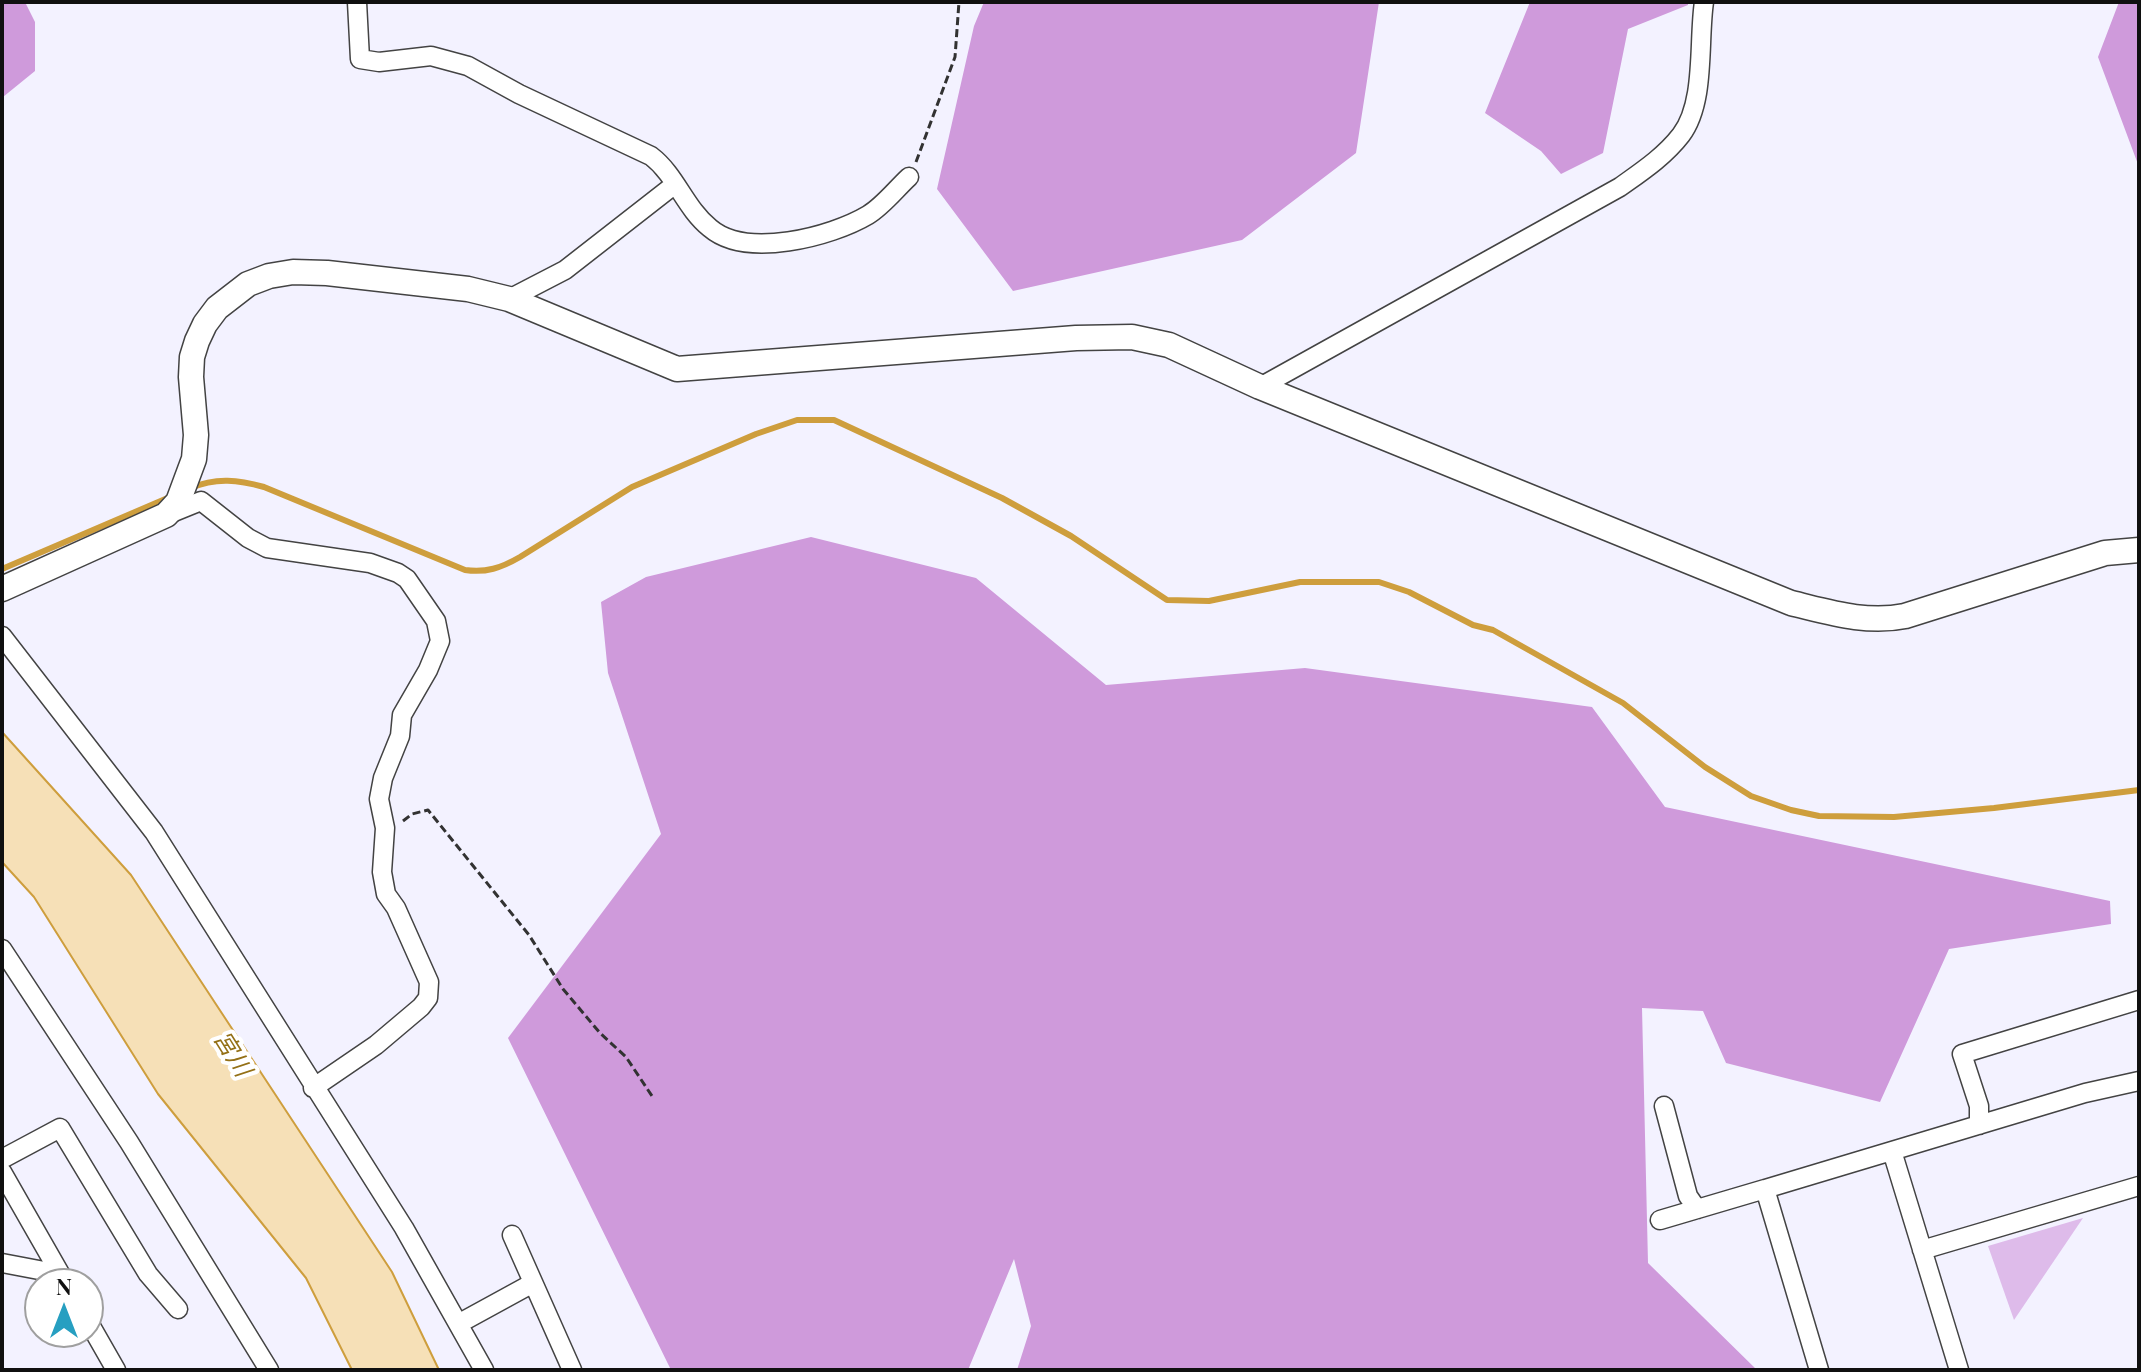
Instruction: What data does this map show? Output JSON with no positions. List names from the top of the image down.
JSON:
{
  "water": ["宮川"],
  "north": "top"
}
